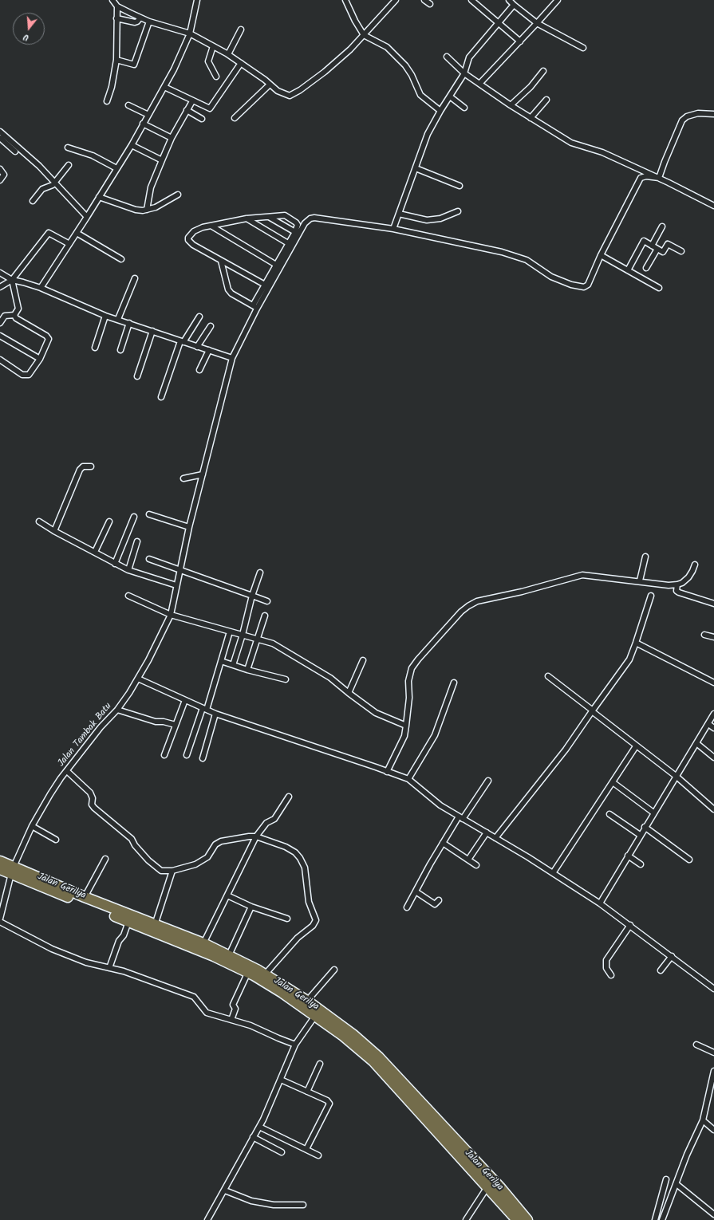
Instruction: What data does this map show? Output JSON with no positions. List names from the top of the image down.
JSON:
{
  "streets": {
    "highway": ["Jalan Gerilya"],
    "street": ["Jalan Tambak Batu"]
  },
  "crossings": [
    ["Jalan Tambak Batu", "Jalan Gerilya"]
  ],
  "north": "bottom"
}
